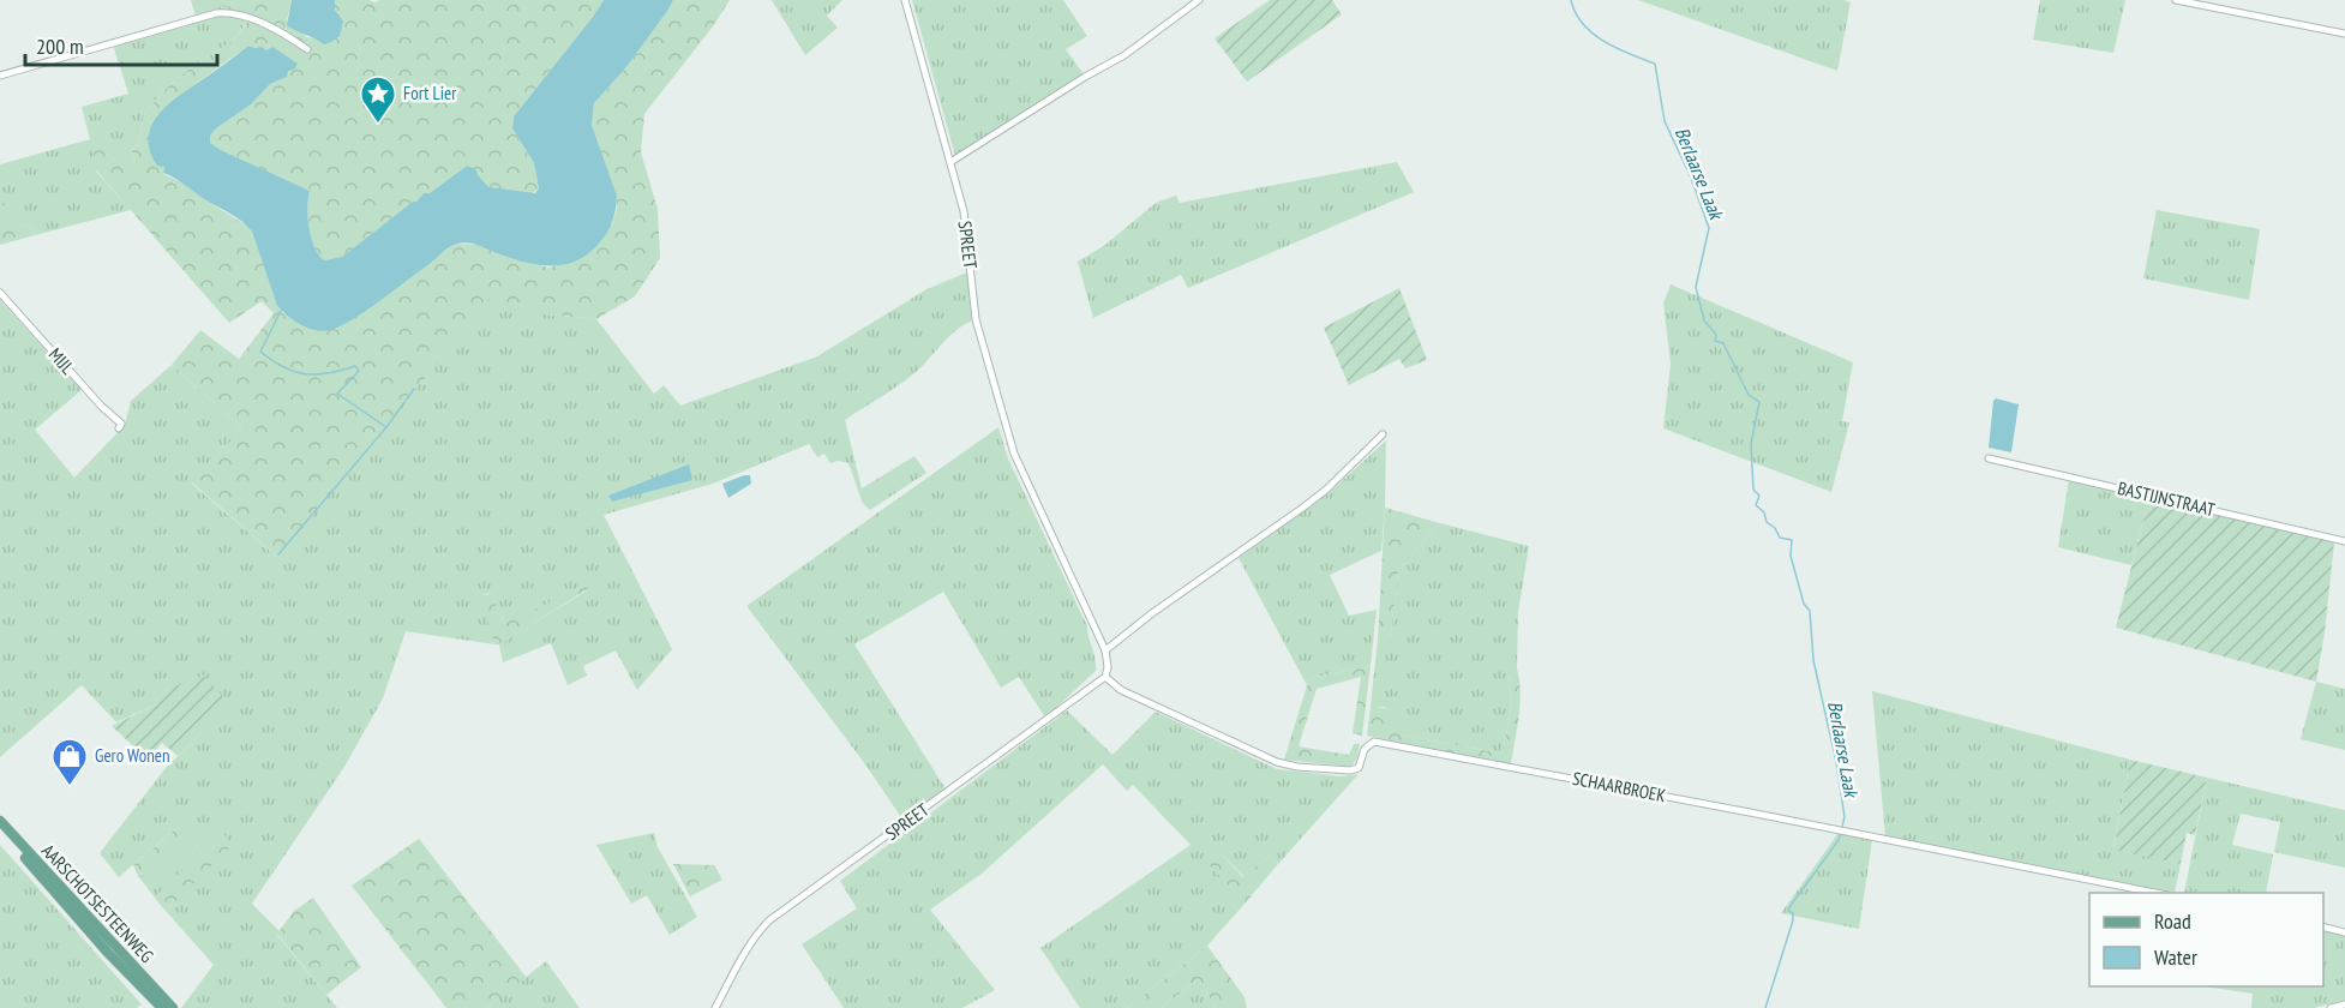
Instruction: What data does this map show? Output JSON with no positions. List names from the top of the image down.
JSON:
{
  "streets": {
    "main road": ["AARSCHOTSESTEENWEG"],
    "street": [
      "SPREET",
      "MIJL",
      "BASTIJNSTRAAT",
      "SCHAARBROEK"
    ]
  },
  "crossings": [
    ["SPREET", "SCHAARBROEK"]
  ],
  "water": ["Berlaarse Laak"],
  "places": {
    "place": ["Fort Lier"],
    "shop": ["Gero Wonen"]
  },
  "legend": ["Road", "Water"],
  "scale_bar": "200 m"
}
